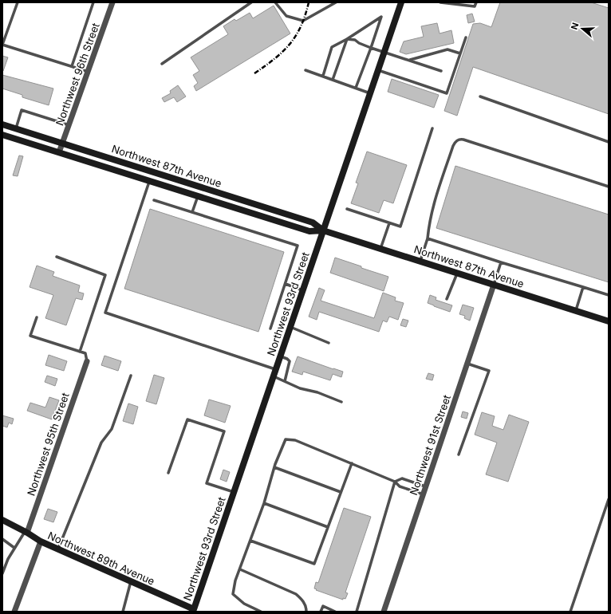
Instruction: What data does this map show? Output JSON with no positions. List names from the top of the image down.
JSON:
{
  "streets": {
    "main road": ["Northwest 87th Avenue", "Northwest 93rd Street", "Northwest 89th Avenue"],
    "street": ["Northwest 96th Street", "Northwest 95th Street", "Northwest 91st Street"]
  },
  "crossings": [
    ["Northwest 96th Street", "Northwest 87th Avenue"],
    ["Northwest 87th Avenue", "Northwest 93rd Street"],
    ["Northwest 87th Avenue", "Northwest 91st Street"],
    ["Northwest 93rd Street", "Northwest 89th Avenue"],
    ["Northwest 95th Street", "Northwest 89th Avenue"]
  ],
  "north": "left"
}
